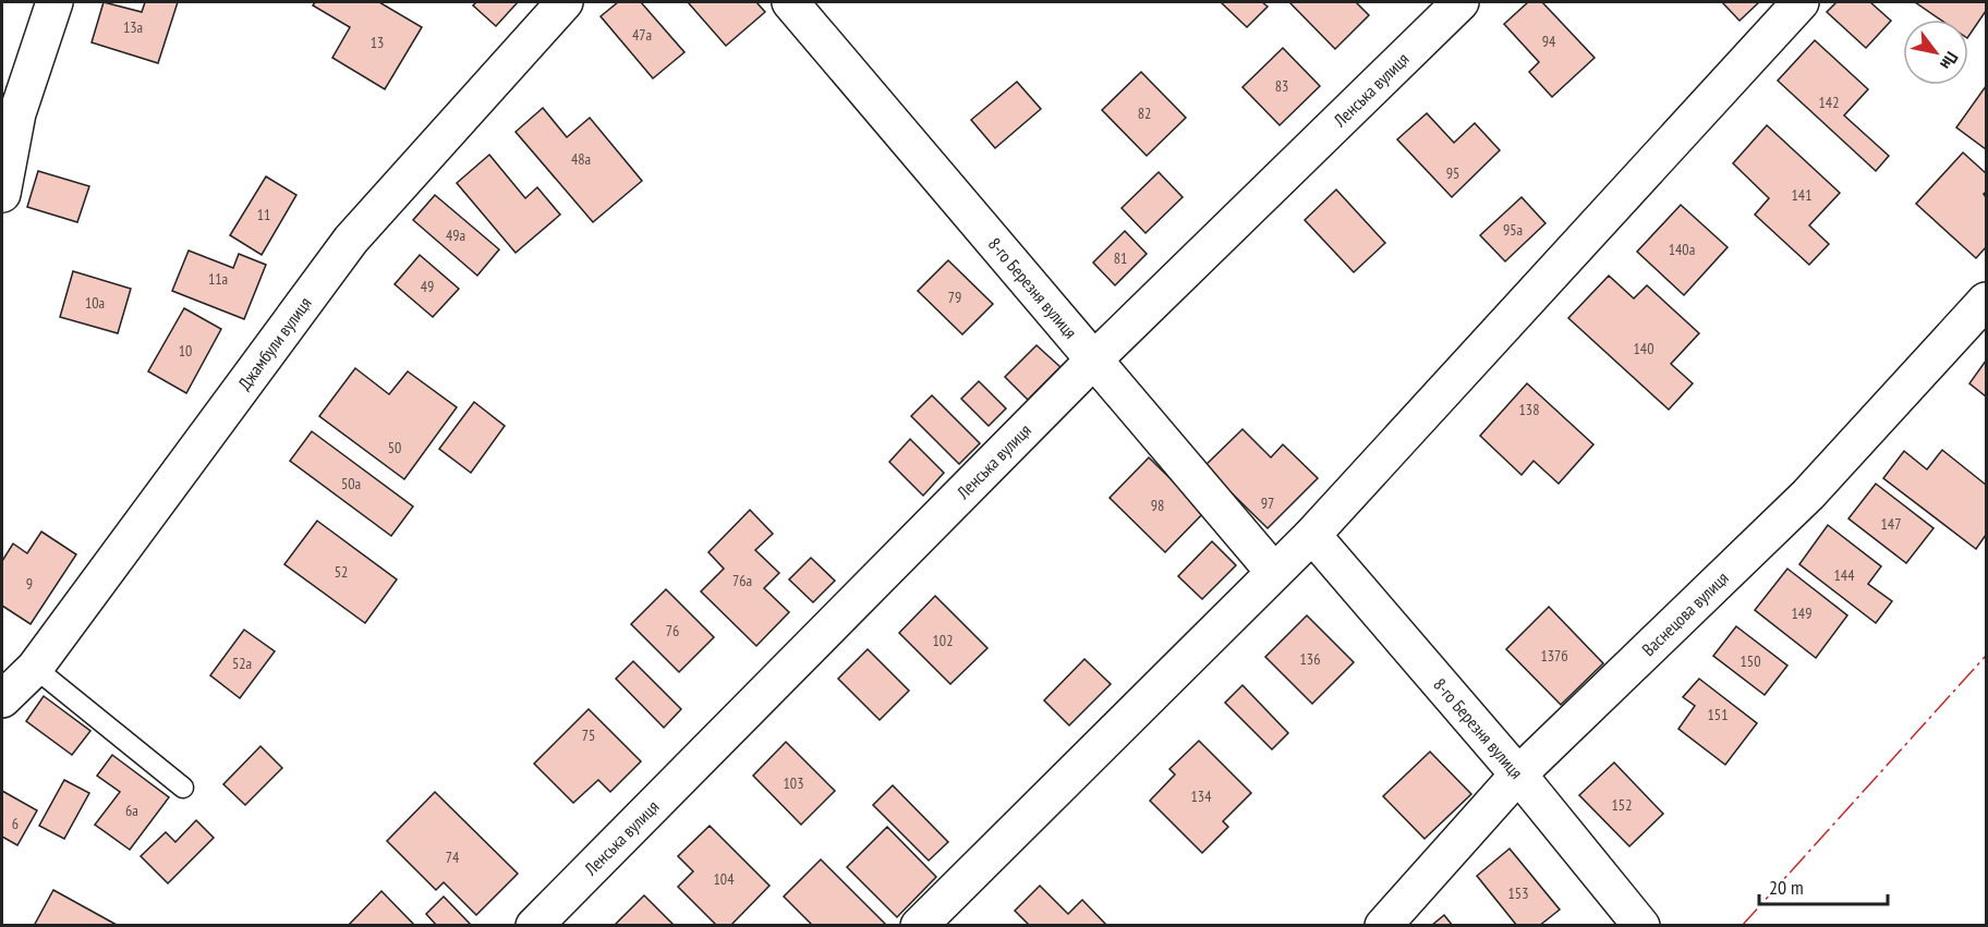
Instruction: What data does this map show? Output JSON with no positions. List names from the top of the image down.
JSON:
{
  "streets": {
    "street": [
      "Ленська вулиця",
      "8-го Березня вулиця",
      "Джамбули вулиця",
      "Васнецова вулиця"
    ]
  },
  "crossings": [
    ["Ленська вулиця", "8-го Березня вулиця"],
    ["8-го Березня вулиця", "Васнецова вулиця"]
  ],
  "house_numbers": [
    "13а",
    "47а",
    "94",
    "13",
    "83",
    "142",
    "82",
    "48а",
    "95",
    "141",
    "11",
    "95а",
    "49а",
    "140а",
    "81",
    "11а",
    "49",
    "79",
    "10а",
    "140",
    "10",
    "138",
    "50",
    "50а",
    "97",
    "98",
    "147",
    "52",
    "144",
    "76а",
    "9",
    "149",
    "76",
    "102",
    "137б",
    "136",
    "150",
    "52а",
    "151",
    "75",
    "103",
    "134",
    "152",
    "6а",
    "6",
    "74",
    "104",
    "153"
  ],
  "scale_bar": "20 m",
  "north": "bottom right"
}
